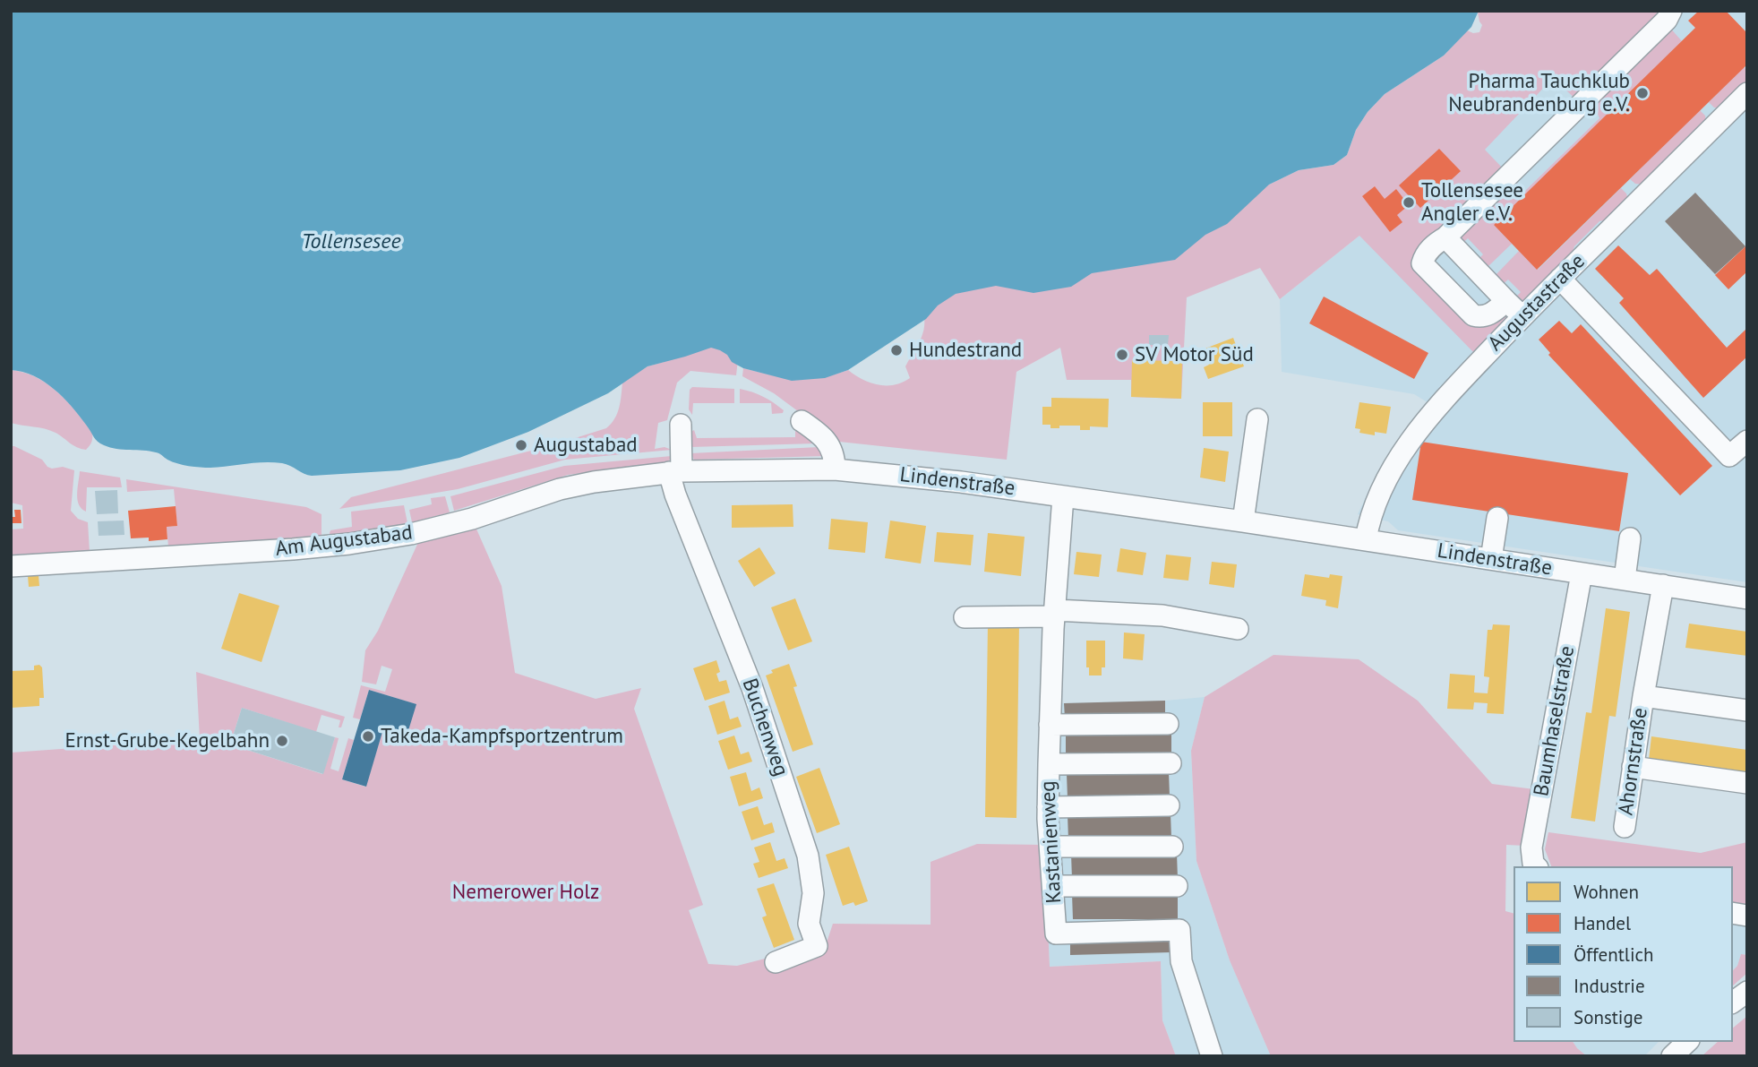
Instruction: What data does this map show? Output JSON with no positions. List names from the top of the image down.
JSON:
{
  "streets": {
    "street": [
      "Augustastraße",
      "Lindenstraße",
      "Am Augustabad",
      "Baumhaselstraße",
      "Buchenweg",
      "Ahornstraße",
      "Kastanienweg"
    ]
  },
  "crossings": [
    ["Augustastraße", "Lindenstraße"],
    ["Lindenstraße", "Am Augustabad"],
    ["Lindenstraße", "Baumhaselstraße"],
    ["Lindenstraße", "Buchenweg"],
    ["Lindenstraße", "Ahornstraße"],
    ["Lindenstraße", "Kastanienweg"],
    ["Am Augustabad", "Buchenweg"]
  ],
  "water": ["Tollensesee"],
  "parks": ["Nemerower Holz"],
  "places": [
    "Pharma Tauchklub Neubrandenburg e.V.",
    "Tollensesee Angler e.V.",
    "Hundestrand",
    "SV Motor Süd",
    "Augustabad",
    "Takeda-Kampfsportzentrum",
    "Ernst-Grube-Kegelbahn"
  ],
  "legend": [
    "Wohnen",
    "Handel",
    "Öffentlich",
    "Industrie",
    "Sonstige"
  ]
}
